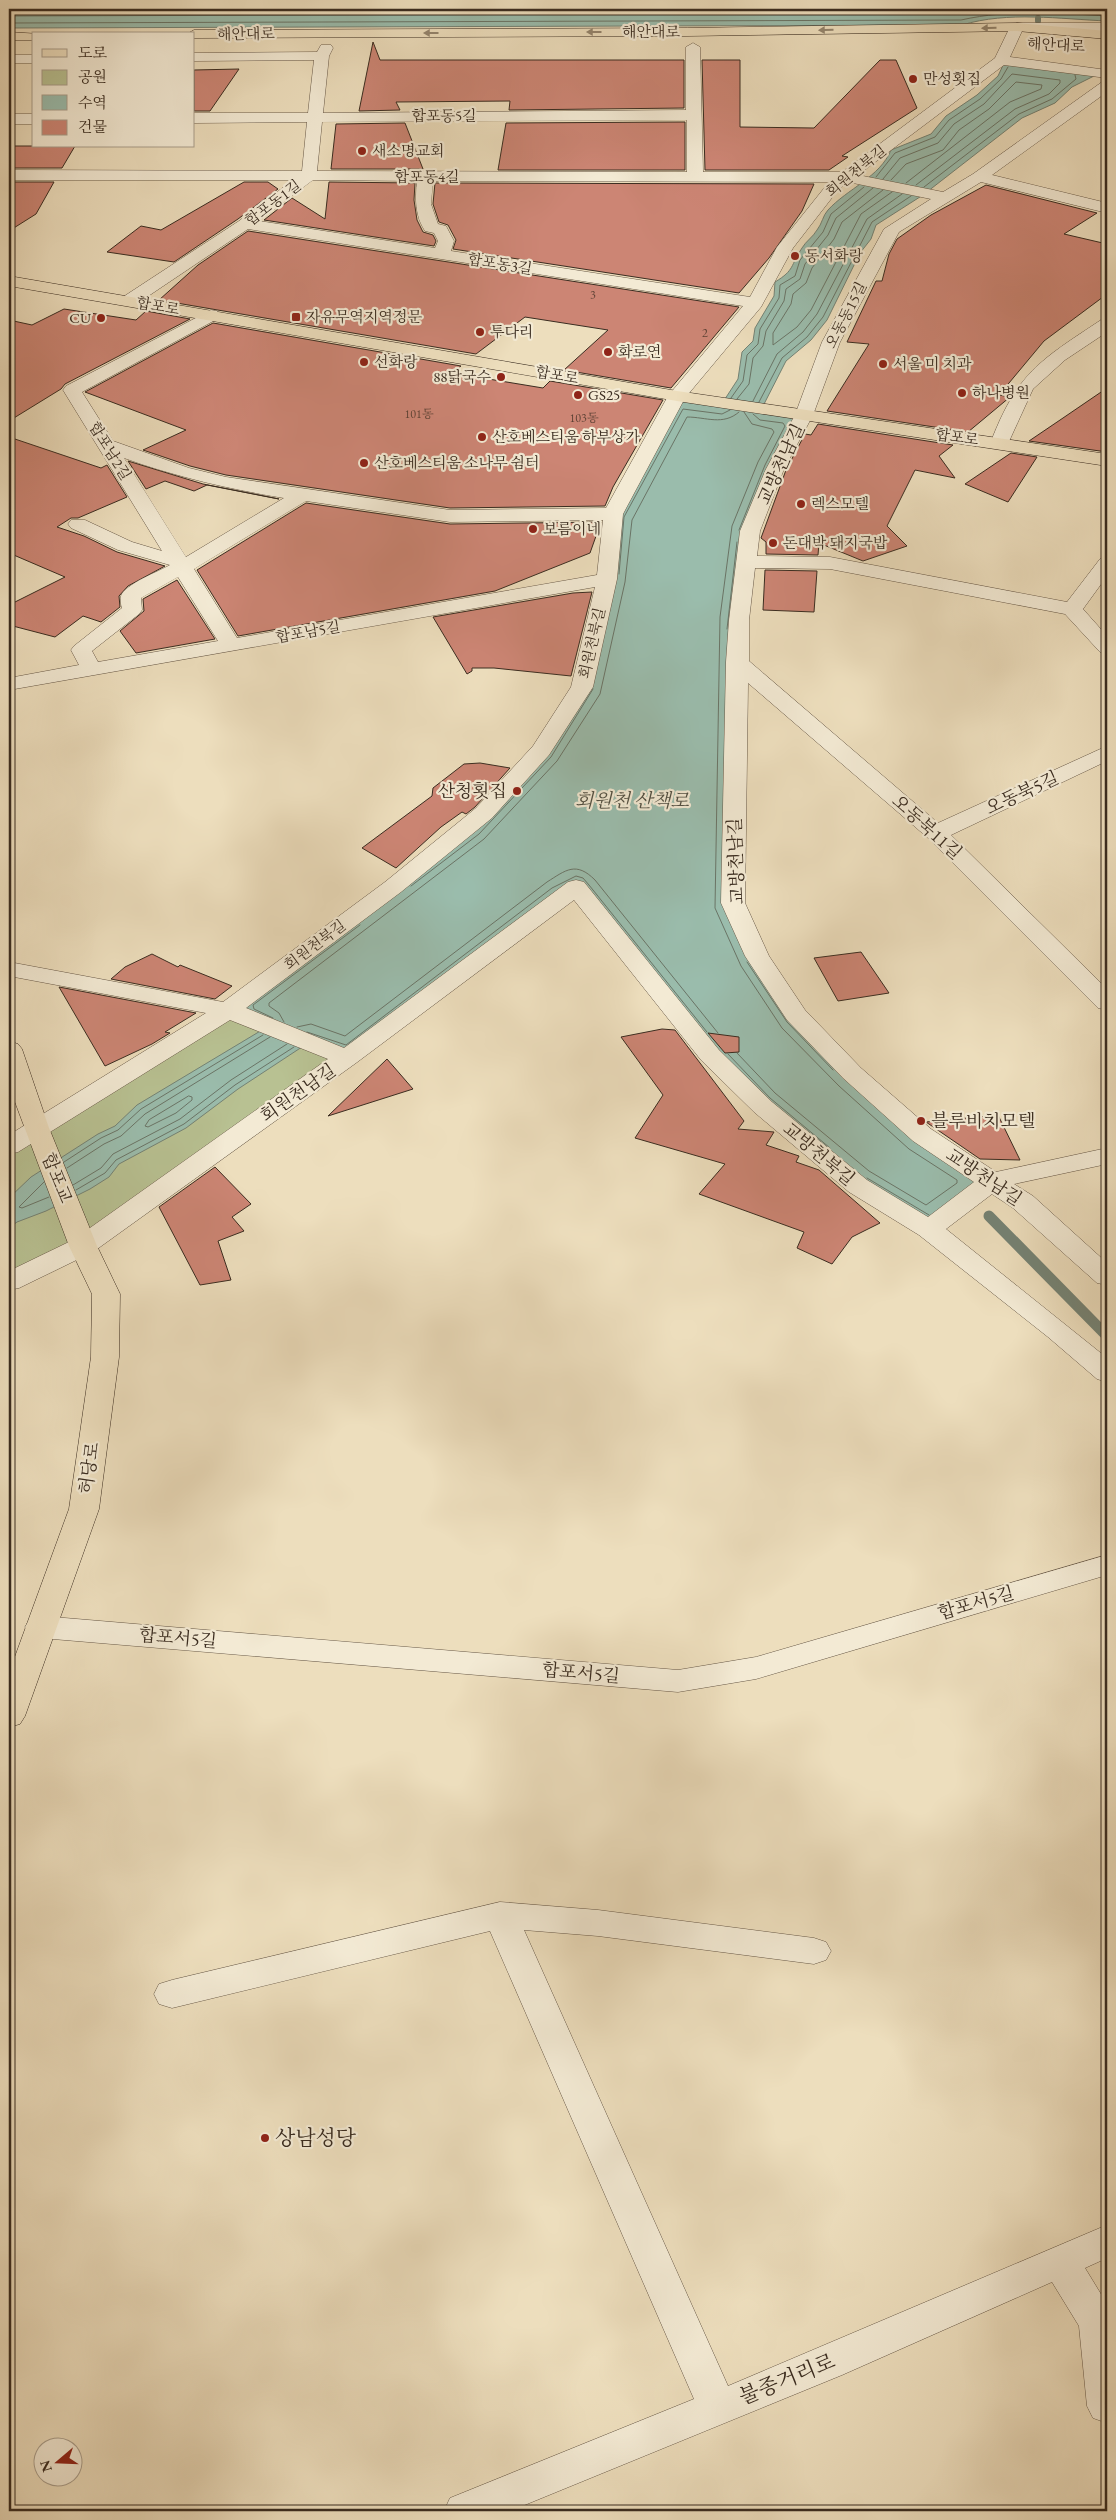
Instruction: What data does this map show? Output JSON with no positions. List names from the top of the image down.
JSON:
{
  "streets": {
    "main road": [
      "해안대로",
      "합포로",
      "합포교",
      "허당로"
    ],
    "street": [
      "합포동5길",
      "회원천북길",
      "합포동4길",
      "합포동1길",
      "합포동3길",
      "오동동15길",
      "합포남2길",
      "교방천남길",
      "합포남5길",
      "오동북5길",
      "오동북11길",
      "회원천남길",
      "교방천북길",
      "합포서5길",
      "불종거리로"
    ]
  },
  "crossings": [
    ["해안대로", "합포동1길"],
    ["합포동5길", "합포동1길"],
    ["회원천북길", "합포동4길"],
    ["회원천북길", "합포동3길"],
    ["회원천북길", "합포로"],
    ["회원천북길", "합포남5길"],
    ["회원천북길", "합포교"],
    ["합포동4길", "합포동1길"],
    ["합포동4길", "오동동15길"],
    ["합포동1길", "합포동3길"],
    ["합포동1길", "합포로"],
    ["합포로", "오동동15길"],
    ["합포로", "합포남2길"],
    ["합포로", "교방천남길"],
    ["오동동15길", "교방천남길"],
    ["합포남2길", "합포남5길"],
    ["교방천남길", "오동북11길"],
    ["오동북5길", "오동북11길"],
    ["회원천남길", "교방천북길"],
    ["회원천남길", "허당로"],
    ["합포교", "허당로"],
    ["허당로", "합포서5길"]
  ],
  "one_way": ["해안대로"],
  "water": ["회원천 산책로"],
  "places": {
    "other": [
      "만성횟집",
      "새소명교회",
      "동서화랑",
      "CU",
      "투다리",
      "화로연",
      "선화랑",
      "서울 미 치과",
      "88닭국수",
      "하나병원",
      "GS25",
      "산호베스티움 하부상가",
      "산호베스티움 소나무 쉼터",
      "렉스모텔",
      "보름이네",
      "돈대박 돼지국밥",
      "산청횟집",
      "블루비치모텔",
      "상남성당"
    ],
    "transit": ["자유무역지역정문"]
  },
  "house_numbers": [
    "3",
    "2",
    "101동",
    "103동"
  ],
  "legend": [
    "도로",
    "공원",
    "수역",
    "건물"
  ],
  "north": "left"
}
